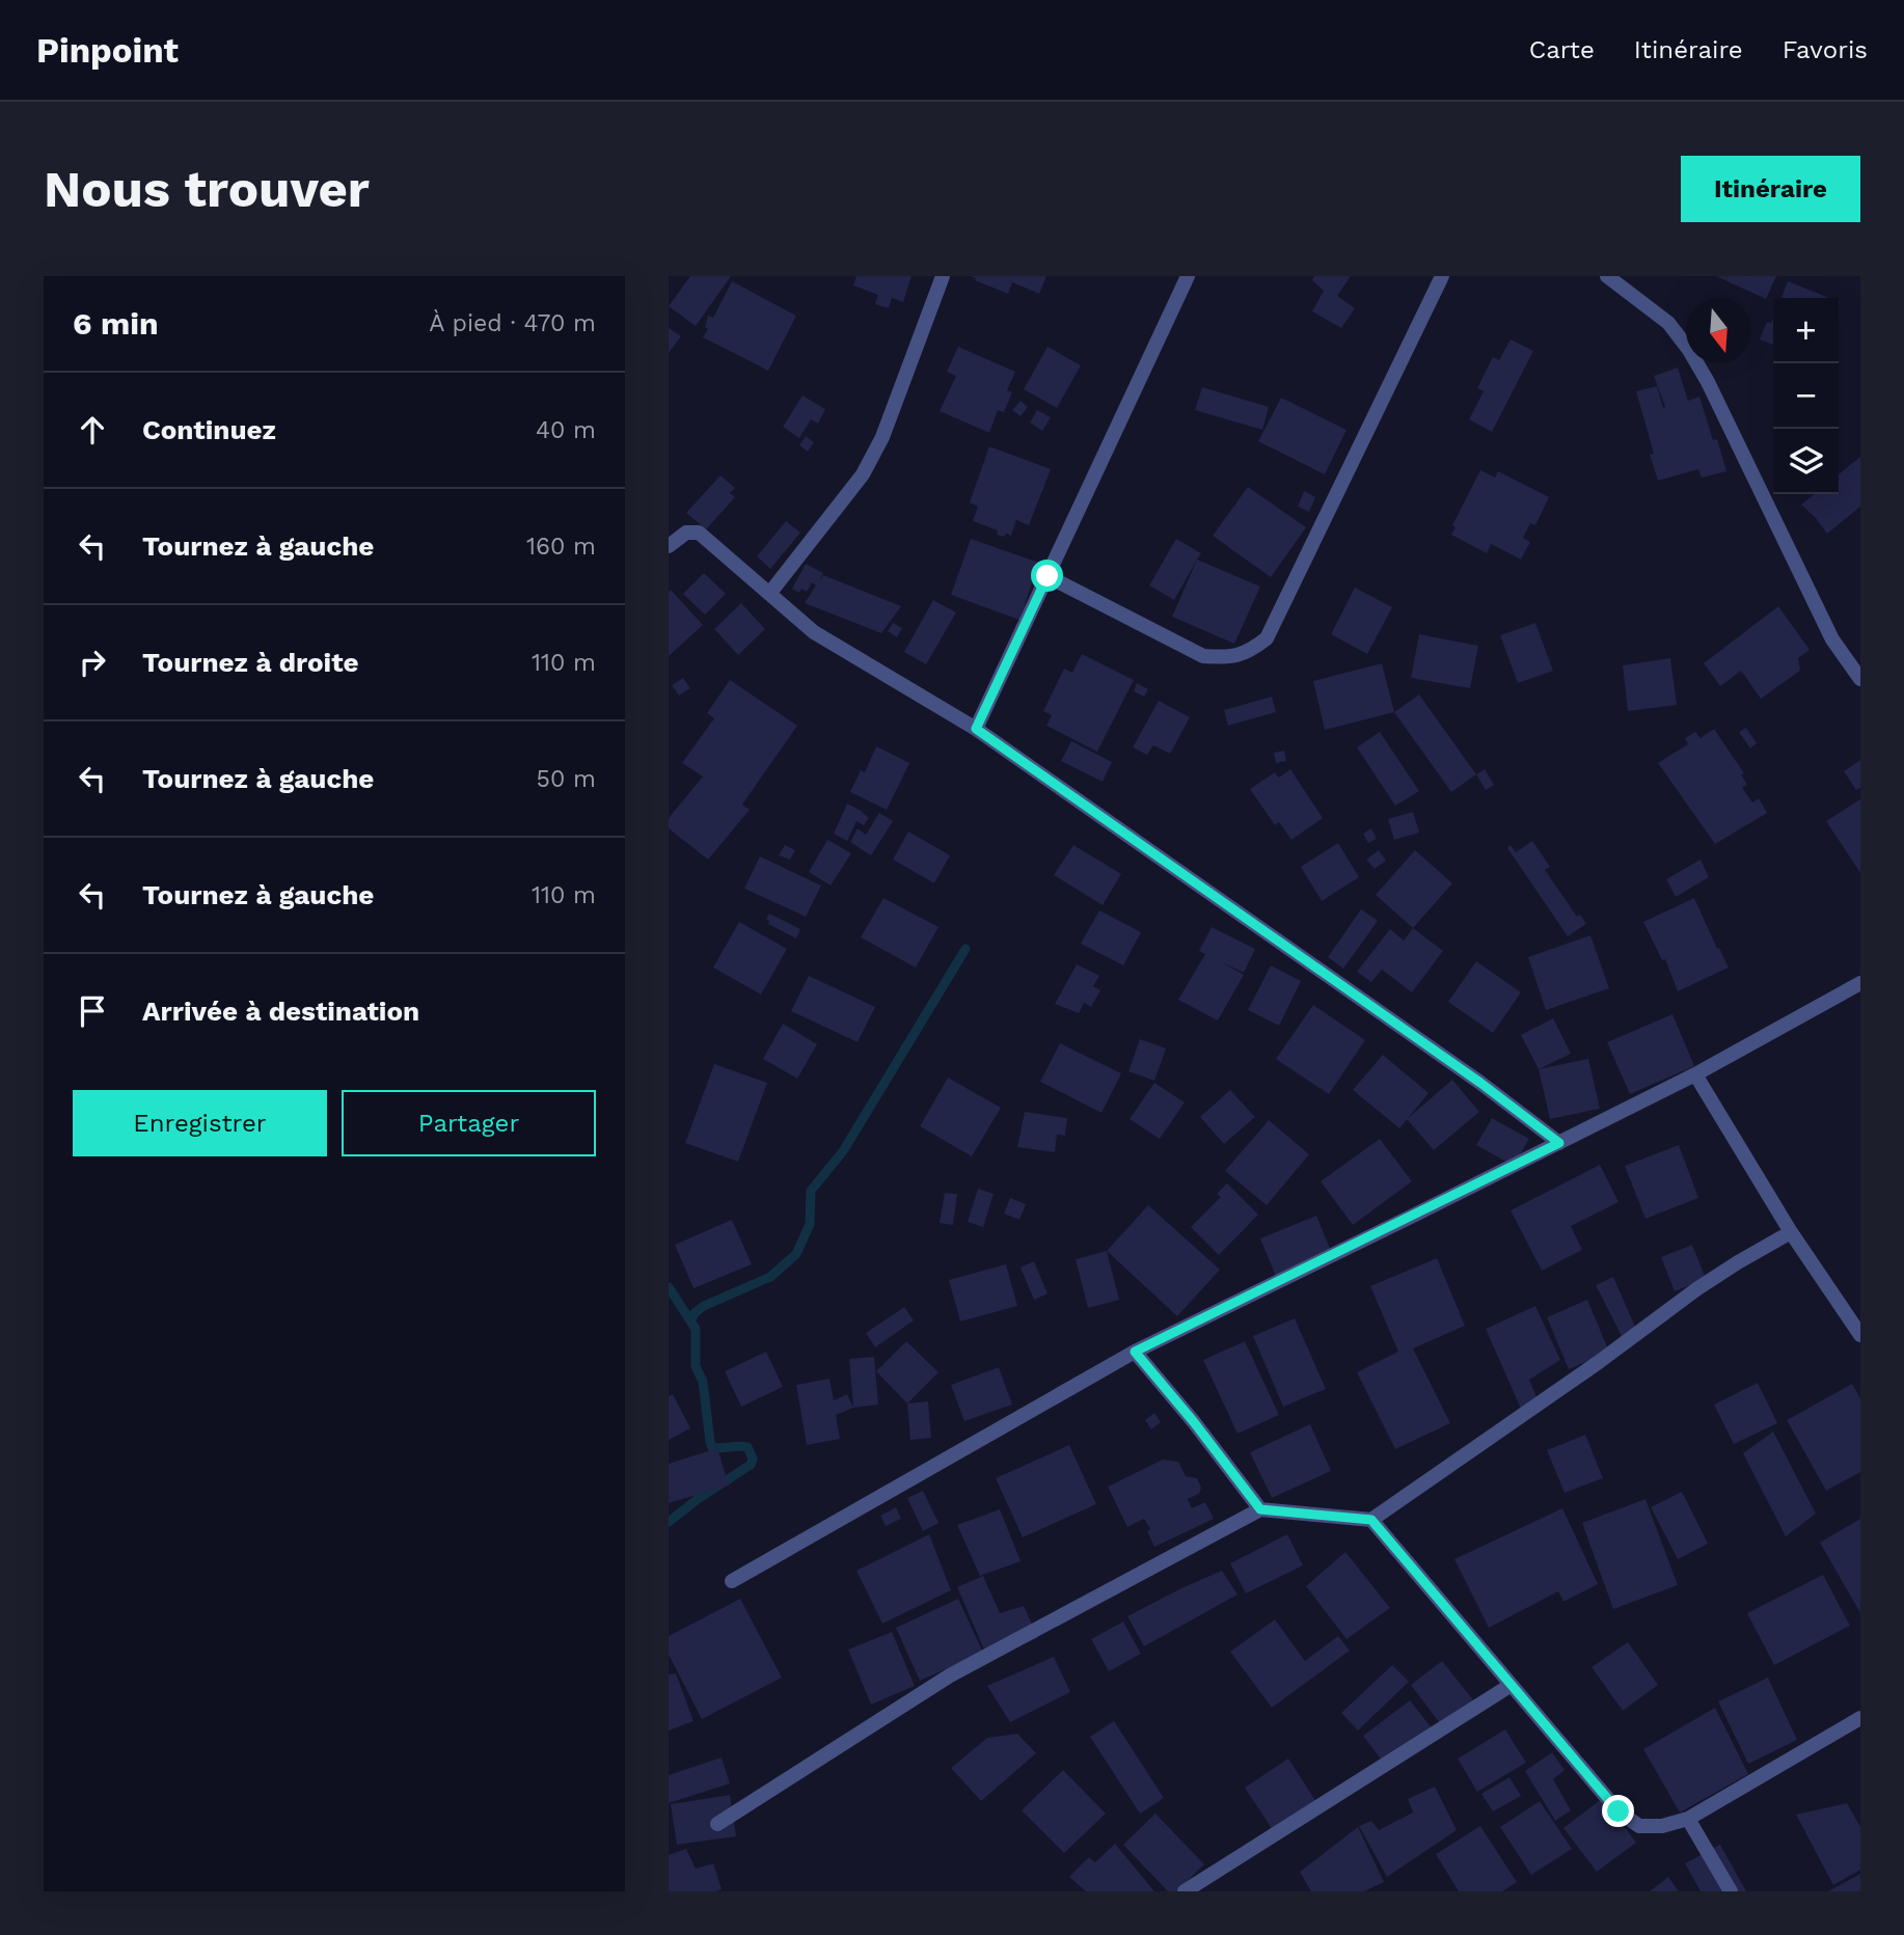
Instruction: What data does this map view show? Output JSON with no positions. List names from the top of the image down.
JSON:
{
  "north": "bottom",
  "page": {
    "header": "Pinpoint",
    "nav": ["Carte", "Itinéraire", "Favoris"],
    "buttons": [
      "Itinéraire",
      ["Enregistrer", "Partager"]
    ],
    "title": "Nous trouver",
    "heading": ["6 min", "À pied · 470 m"],
    "map_buttons": ["+", "−"],
    "list": [
      ["Continuez", "40 m"],
      ["Tournez à gauche", "160 m"],
      ["Tournez à droite", "110 m"],
      ["Tournez à gauche", "50 m"],
      ["Tournez à gauche", "110 m"],
      "Arrivée à destination"
    ]
  }
}
